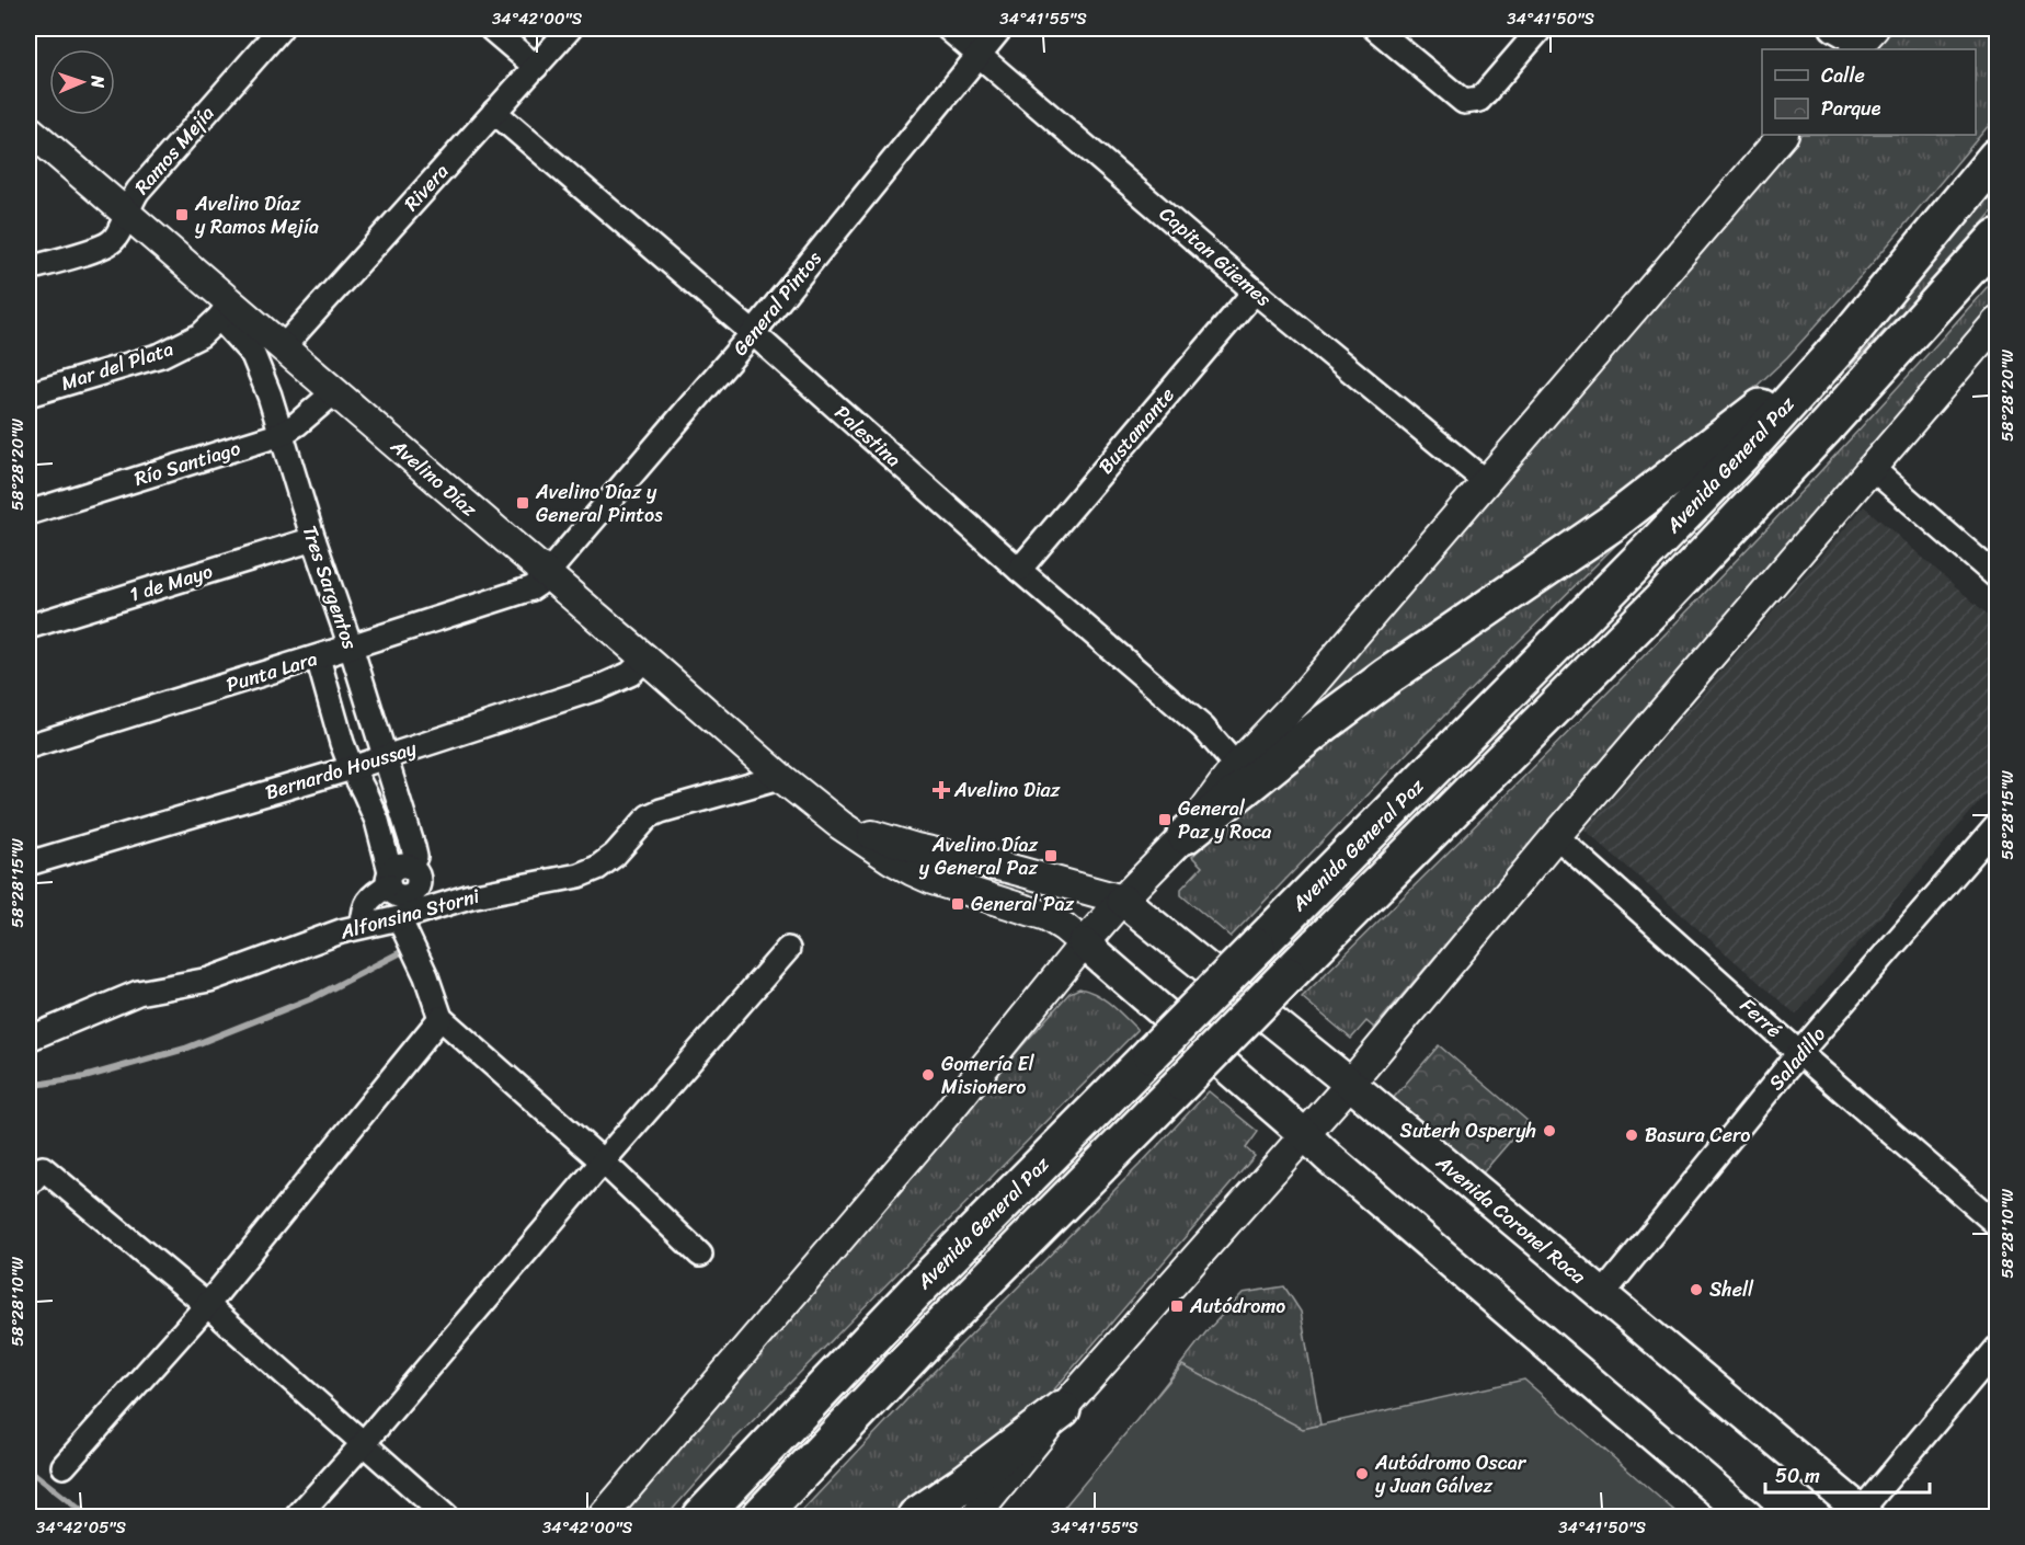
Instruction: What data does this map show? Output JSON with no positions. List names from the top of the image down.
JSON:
{
  "streets": {
    "highway": ["Avenida General Paz"],
    "main road": ["Avenida Coronel Roca"],
    "street": [
      "Ramos Mejía",
      "Rivera",
      "Capitan Güemes",
      "General Pintos",
      "Mar del Plata",
      "Bustamante",
      "Palestina",
      "Río Santiago",
      "Avelino Díaz",
      "1 de Mayo",
      "Tres Sargentos",
      "Punta Lara",
      "Bernardo Houssay",
      "Alfonsina Storni",
      "Ferré",
      "Saladillo"
    ]
  },
  "crossings": [
    ["Ramos Mejía", "Avelino Díaz"],
    ["Rivera", "Palestina"],
    ["Rivera", "Avelino Díaz"],
    ["Capitan Güemes", "General Pintos"],
    ["Capitan Güemes", "Bustamante"],
    ["General Pintos", "Palestina"],
    ["General Pintos", "Avelino Díaz"],
    ["General Pintos", "Punta Lara"],
    ["Mar del Plata", "Avelino Díaz"],
    ["Mar del Plata", "Tres Sargentos"],
    ["Bustamante", "Palestina"],
    ["Río Santiago", "Avelino Díaz"],
    ["Río Santiago", "Tres Sargentos"],
    ["Avelino Díaz", "Tres Sargentos"],
    ["Avelino Díaz", "Punta Lara"],
    ["Avelino Díaz", "Bernardo Houssay"],
    ["Avelino Díaz", "Alfonsina Storni"],
    ["Avelino Díaz", "Avenida Coronel Roca"],
    ["1 de Mayo", "Tres Sargentos"],
    ["Tres Sargentos", "Punta Lara"],
    ["Tres Sargentos", "Bernardo Houssay"],
    ["Ferré", "Saladillo"],
    ["Saladillo", "Avenida Coronel Roca"]
  ],
  "places": {
    "transit": [
      "Avelino Díaz y Ramos Mejía",
      "Avelino Díaz y General Pintos",
      "General Paz y Roca",
      "Avelino Díaz y General Paz",
      "General Paz",
      "Autódromo"
    ],
    "health": ["Avelino Diaz"],
    "other": [
      "Gomería El Misionero",
      "Suterh Osperyh",
      "Basura Cero",
      "Shell",
      "Autódromo Oscar y Juan Gálvez"
    ]
  },
  "legend": ["Calle", "Parque"],
  "scale_bar": "50 m",
  "north": "right",
  "coordinates": [
    "34°42'00\"S",
    "34°41'55\"S",
    "34°41'50\"S",
    "58°28'20\"W",
    "58°28'15\"W",
    "58°28'10\"W",
    "34°42'05\"S"
  ]
}
